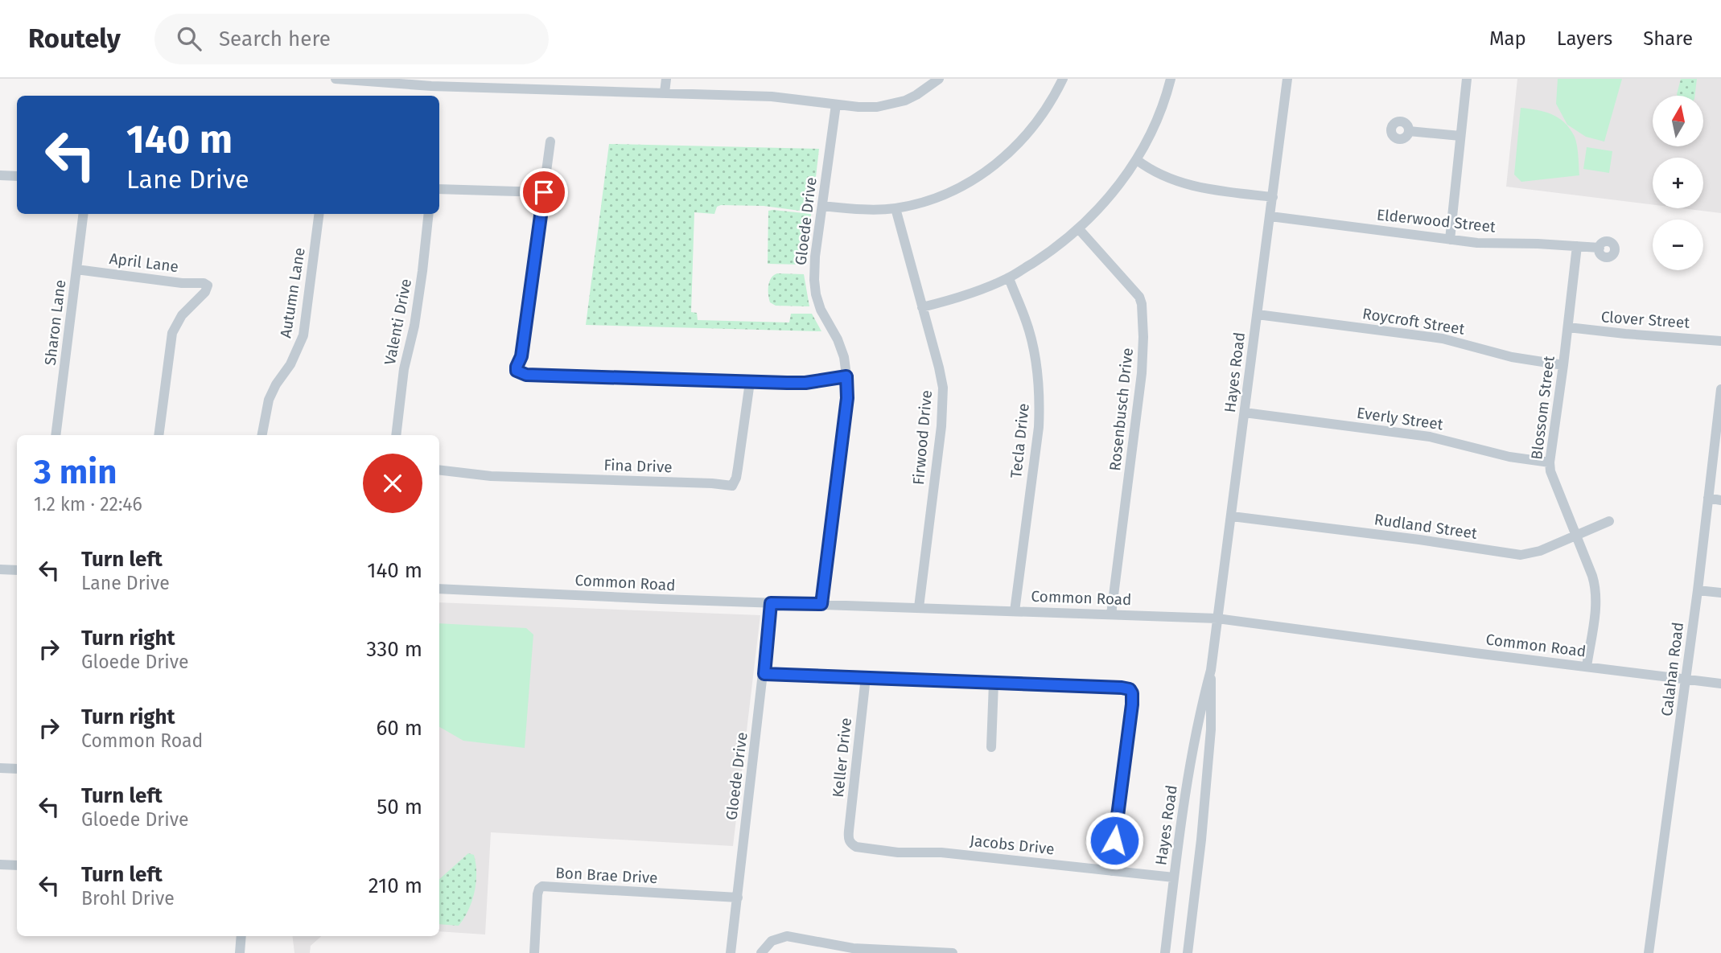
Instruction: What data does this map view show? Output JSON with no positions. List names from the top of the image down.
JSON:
{
  "streets": {
    "street": [
      "Elderwood Street",
      "Gloede Drive",
      "April Lane",
      "Autumn Lane",
      "Clover Street",
      "Roycroft Street",
      "Valenti Drive",
      "Sharon Lane",
      "Hayes Road",
      "Blossom Street",
      "Rosenbusch Drive",
      "Everly Street",
      "Firwood Drive",
      "Tecla Drive",
      "Fina Drive",
      "Rudland Street",
      "Common Road",
      "Calahan Road",
      "Keller Drive",
      "Jacobs Drive",
      "Bon Brae Drive"
    ]
  },
  "crossings": [
    ["Elderwood Street", "Hayes Road"],
    ["Elderwood Street", "Blossom Street"],
    ["Gloede Drive", "Common Road"],
    ["Gloede Drive", "Bon Brae Drive"],
    ["April Lane", "Sharon Lane"],
    ["Clover Street", "Blossom Street"],
    ["Roycroft Street", "Hayes Road"],
    ["Roycroft Street", "Blossom Street"],
    ["Hayes Road", "Everly Street"],
    ["Hayes Road", "Rudland Street"],
    ["Hayes Road", "Common Road"],
    ["Hayes Road", "Jacobs Drive"],
    ["Blossom Street", "Everly Street"],
    ["Blossom Street", "Rudland Street"],
    ["Blossom Street", "Common Road"],
    ["Rosenbusch Drive", "Common Road"],
    ["Firwood Drive", "Common Road"],
    ["Tecla Drive", "Common Road"],
    ["Common Road", "Calahan Road"],
    ["Keller Drive", "Jacobs Drive"]
  ],
  "north": "top",
  "page": {
    "header": "Routely",
    "search": "Search here",
    "nav": ["Map", "Layers", "Share"],
    "map_buttons": ["+", "−"],
    "turn": ["140 m", "Lane Drive"],
    "heading": ["3 min", "1.2 km · 22:46"],
    "list": [
      {
        "name": "Turn left",
        "note": "Lane Drive",
        "value": "140 m"
      },
      {
        "name": "Turn right",
        "note": "Gloede Drive",
        "value": "330 m"
      },
      {
        "name": "Turn right",
        "note": "Common Road",
        "value": "60 m"
      },
      {
        "name": "Turn left",
        "note": "Gloede Drive",
        "value": "50 m"
      },
      {
        "name": "Turn left",
        "note": "Brohl Drive",
        "value": "210 m"
      }
    ]
  }
}
